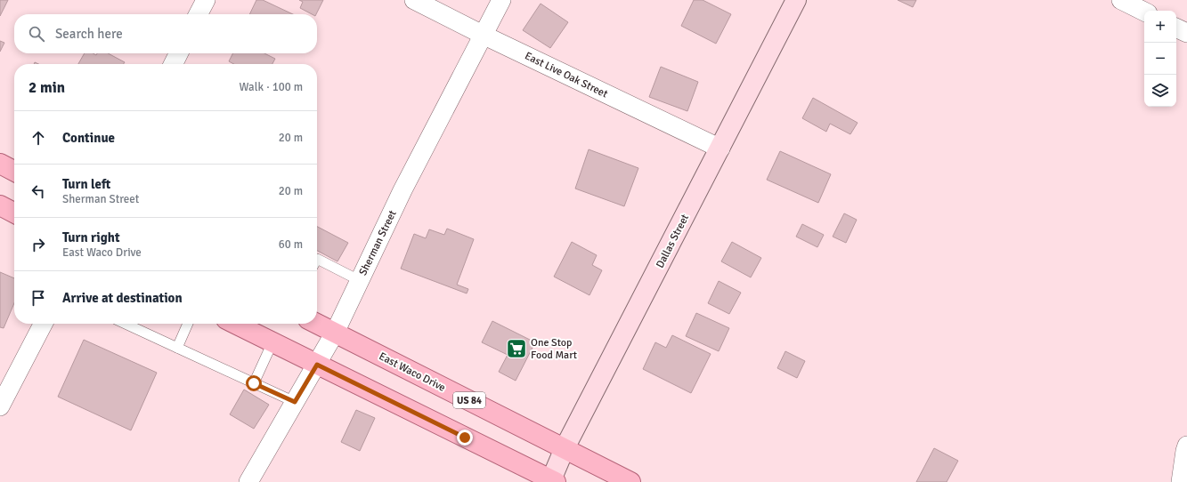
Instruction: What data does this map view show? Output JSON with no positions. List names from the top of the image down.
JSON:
{
  "streets": {
    "main road": ["East Waco Drive", "US 84"],
    "street": ["East Live Oak Street", "Dallas Street", "Sherman Street"]
  },
  "crossings": [
    ["East Live Oak Street", "Dallas Street"],
    ["East Live Oak Street", "Sherman Street"],
    ["Dallas Street", "East Waco Drive"],
    ["Sherman Street", "East Waco Drive"]
  ],
  "places": {
    "supermarket": ["One Stop Food Mart"]
  },
  "page": {
    "map_buttons": ["+", "−"],
    "search": "Search here",
    "heading": ["2 min", "Walk · 100 m"],
    "list": [
      ["Continue", "20 m"],
      ["Turn left", "Sherman Street", "20 m"],
      ["Turn right", "East Waco Drive", "60 m"],
      "Arrive at destination"
    ]
  }
}
